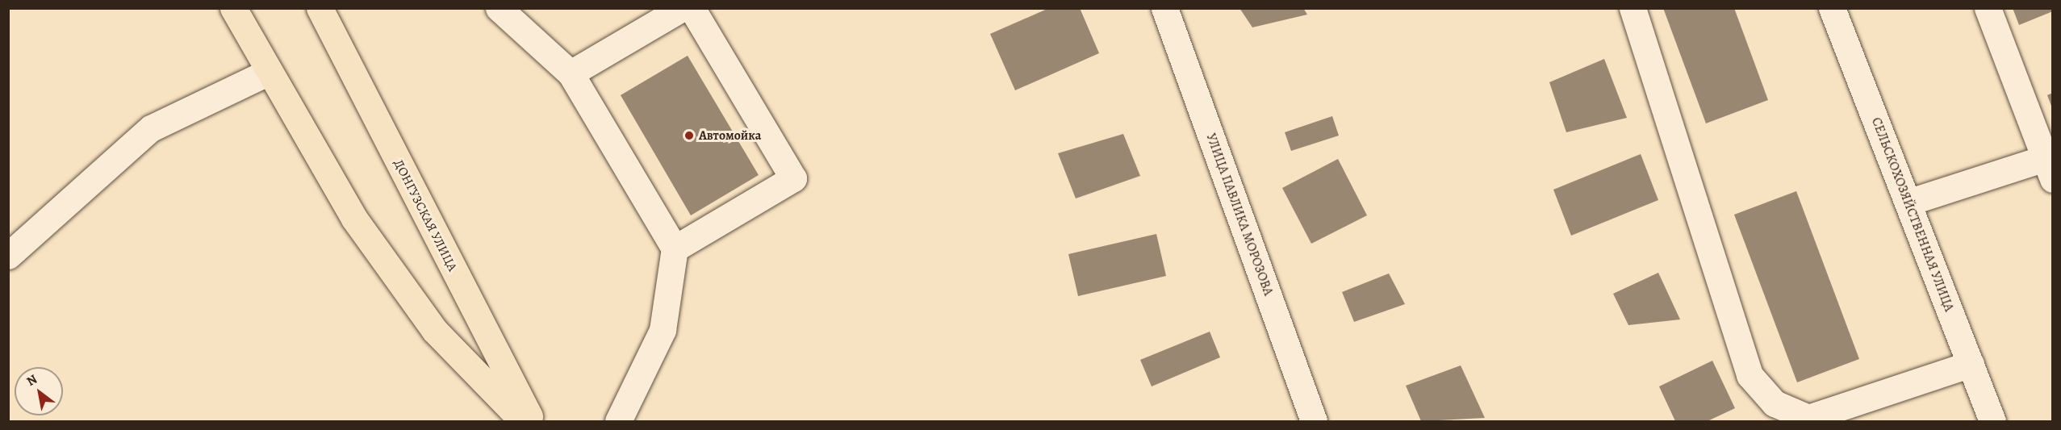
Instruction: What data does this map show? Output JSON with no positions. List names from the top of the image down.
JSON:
{
  "streets": {
    "highway": ["ДОНГУЗСКАЯ УЛИЦА"],
    "street": ["УЛИЦА ПАВЛИКА МОРОЗОВА", "СЕЛЬСКОХОЗЯЙСТВЕННАЯ УЛИЦА"]
  },
  "places": ["Автомойка"],
  "north": "top left"
}
